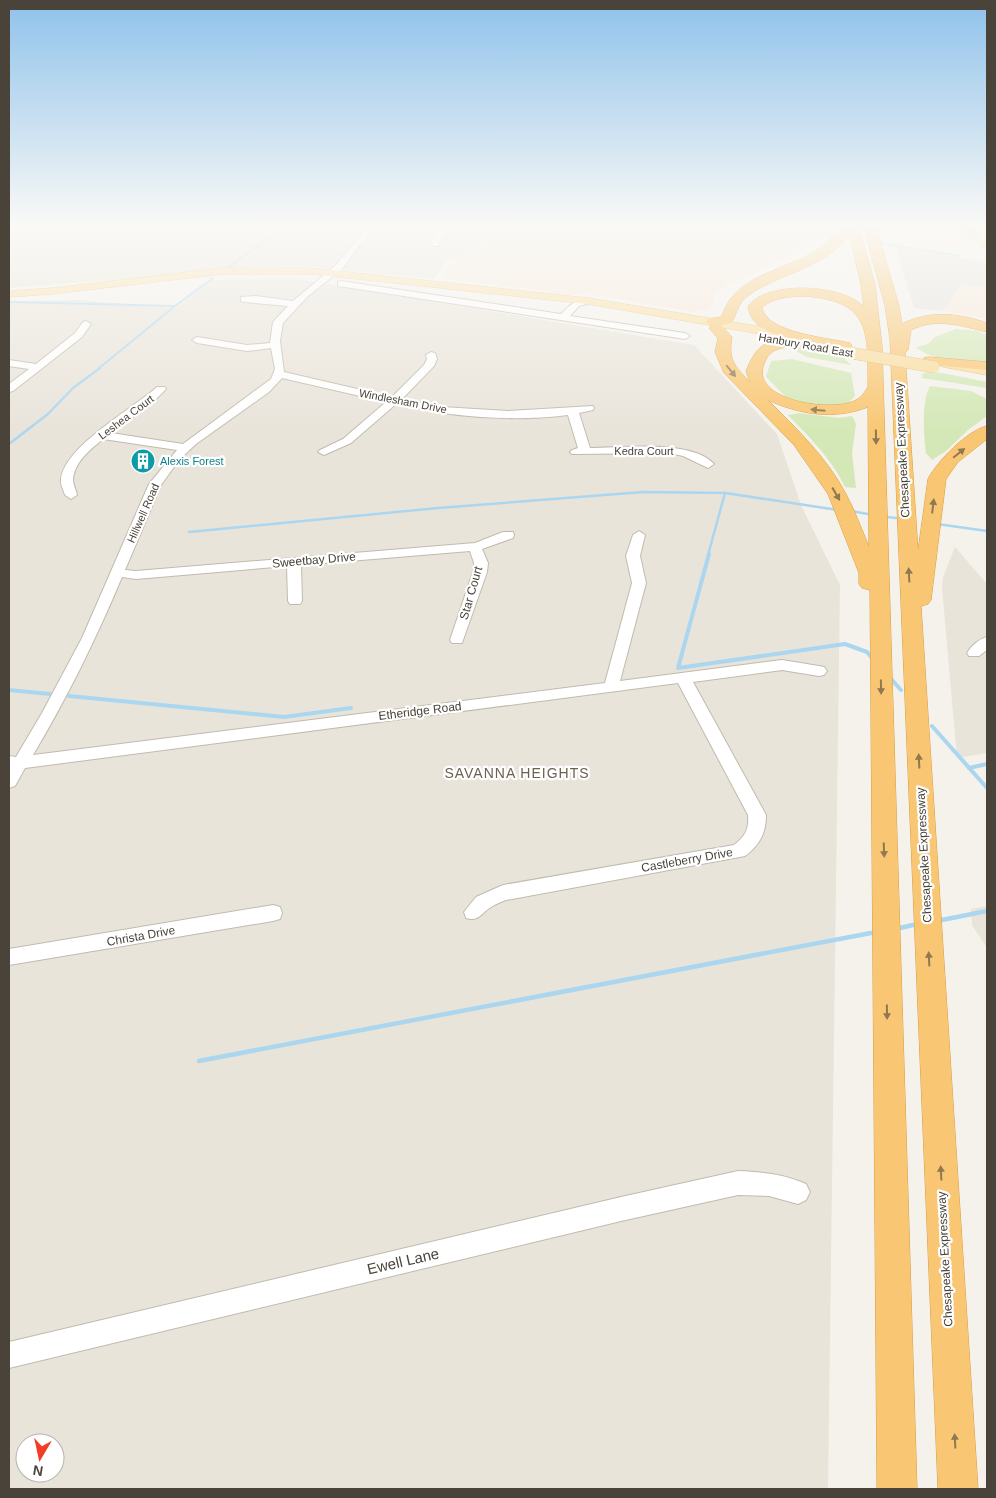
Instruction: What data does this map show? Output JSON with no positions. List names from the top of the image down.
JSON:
{
  "streets": {
    "highway": ["Chesapeake Expressway"],
    "main road": ["Hanbury Road East"],
    "street": [
      "Windlesham Drive",
      "Leshea Court",
      "Kedra Court",
      "Hillwell Road",
      "Sweetbay Drive",
      "Star Court",
      "Etheridge Road",
      "Castleberry Drive",
      "Christa Drive",
      "Ewell Lane"
    ]
  },
  "crossings": [
    ["Windlesham Drive", "Hillwell Road"],
    ["Hillwell Road", "Sweetbay Drive"],
    ["Hillwell Road", "Etheridge Road"],
    ["Sweetbay Drive", "Star Court"],
    ["Etheridge Road", "Castleberry Drive"]
  ],
  "districts": ["SAVANNA HEIGHTS"],
  "places": {
    "building": ["Alexis Forest"]
  },
  "north": "bottom"
}
